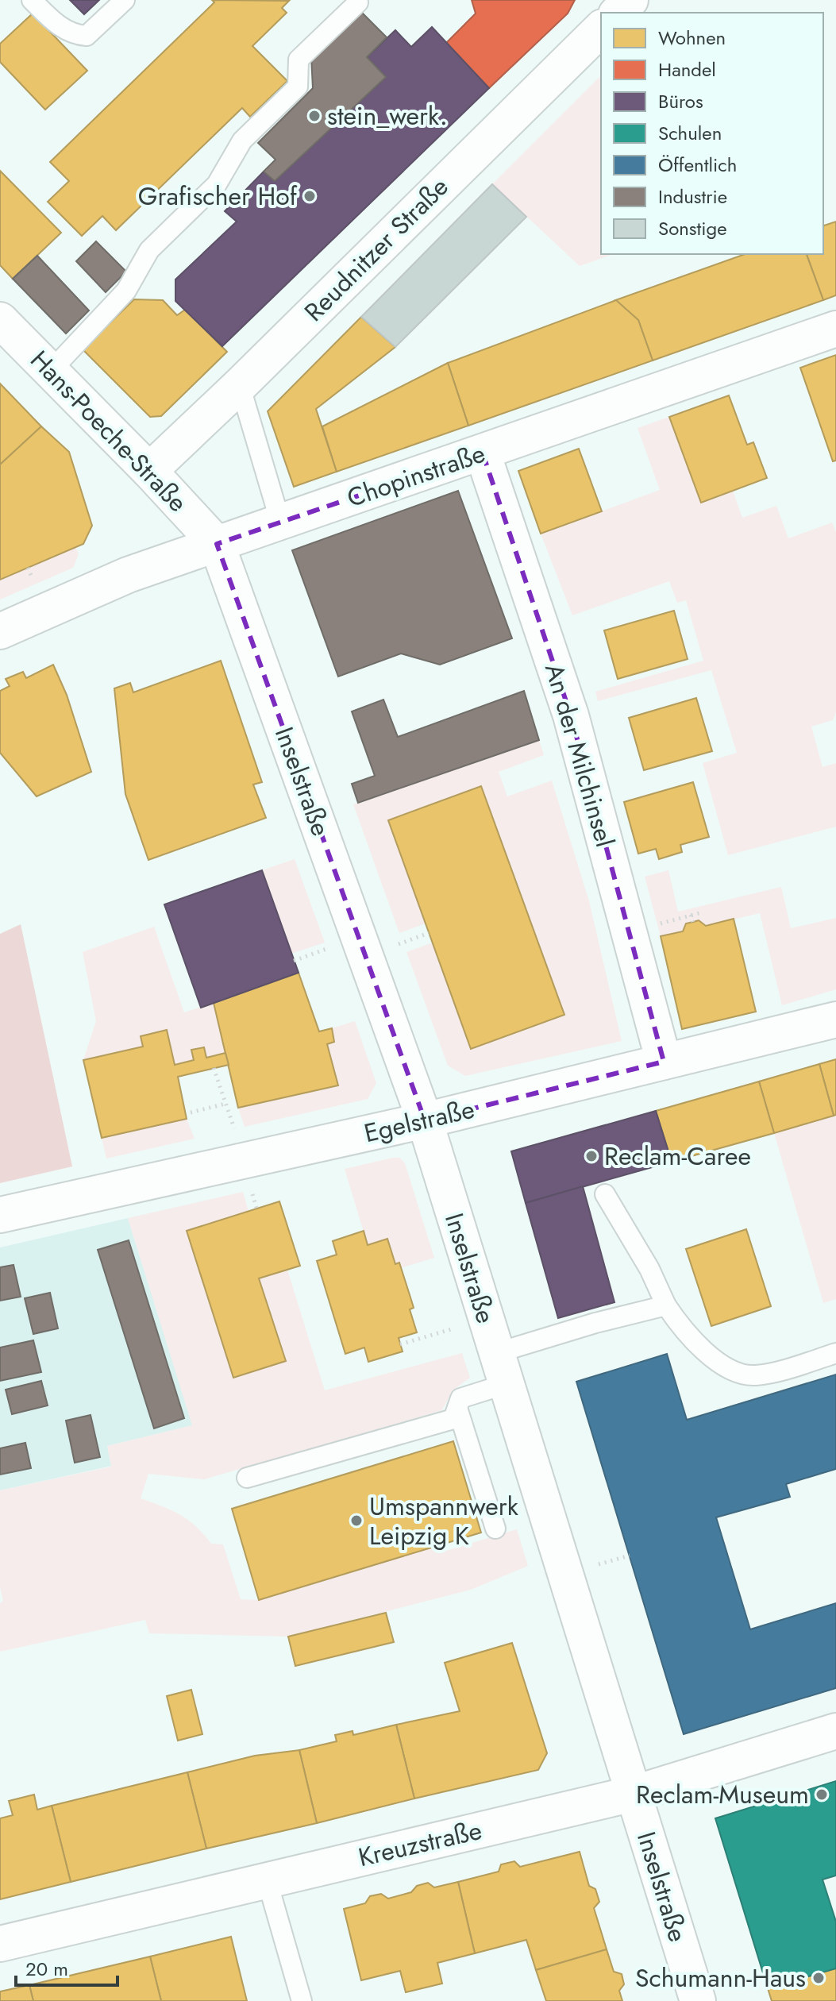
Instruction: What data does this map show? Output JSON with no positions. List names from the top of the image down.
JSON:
{
  "streets": {
    "street": [
      "Reudnitzer Straße",
      "Hans-Poeche-Straße",
      "Chopinstraße",
      "An der Milchinsel",
      "Inselstraße",
      "Egelstraße",
      "Kreuzstraße"
    ]
  },
  "crossings": [
    ["Reudnitzer Straße", "Hans-Poeche-Straße"],
    ["Hans-Poeche-Straße", "Chopinstraße"],
    ["Hans-Poeche-Straße", "Inselstraße"],
    ["Chopinstraße", "An der Milchinsel"],
    ["Chopinstraße", "Inselstraße"],
    ["An der Milchinsel", "Egelstraße"],
    ["Inselstraße", "Egelstraße"],
    ["Inselstraße", "Kreuzstraße"]
  ],
  "places": [
    "stein_werk.",
    "Grafischer Hof",
    "Reclam-Caree",
    "Umspannwerk Leipzig K",
    "Reclam-Museum",
    "Schumann-Haus"
  ],
  "legend": [
    "Wohnen",
    "Handel",
    "Büros",
    "Schulen",
    "Öffentlich",
    "Industrie",
    "Sonstige"
  ],
  "scale_bar": "20 m"
}
